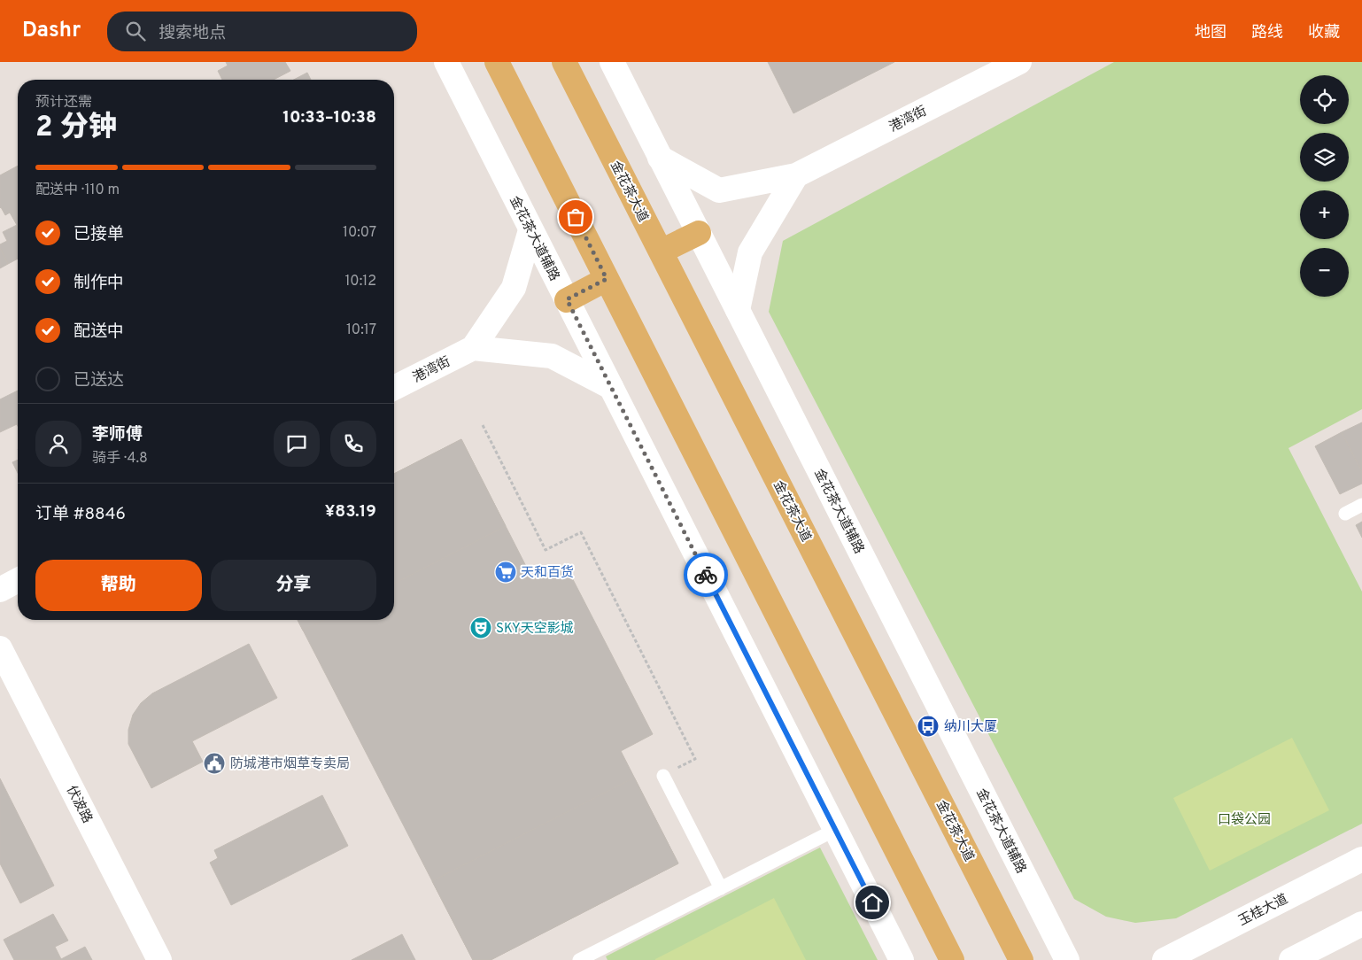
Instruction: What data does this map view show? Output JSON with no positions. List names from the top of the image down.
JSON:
{
  "streets": {
    "main road": ["金花茶大道"],
    "street": [
      "港湾街",
      "金花茶大道辅路",
      "伏波路",
      "玉桂大道"
    ]
  },
  "crossings": [
    ["港湾街", "金花茶大道辅路"]
  ],
  "parks": ["口袋公园"],
  "places": {
    "supermarket": ["天和百货"],
    "theatre": ["SKY天空影城"],
    "bus stop": ["纳川大厦"],
    "public building": ["防城港市烟草专卖局"]
  },
  "page": {
    "header": "Dashr",
    "search": "搜索地点",
    "nav": ["地图", "路线", "收藏"],
    "map_buttons": ["+", "−"],
    "heading": ["2 分钟", "预计还需", "10:33–10:38"],
    "panel": [
      "李师傅",
      "骑手 · 4.8",
      "订单 #8846",
      "¥83.19"
    ],
    "bar": "配送中 · 110 m",
    "list": [
      ["已接单", "10:07"],
      ["制作中", "10:12"],
      ["配送中", "10:17"],
      "已送达"
    ],
    "buttons": ["帮助", "分享"]
  }
}
